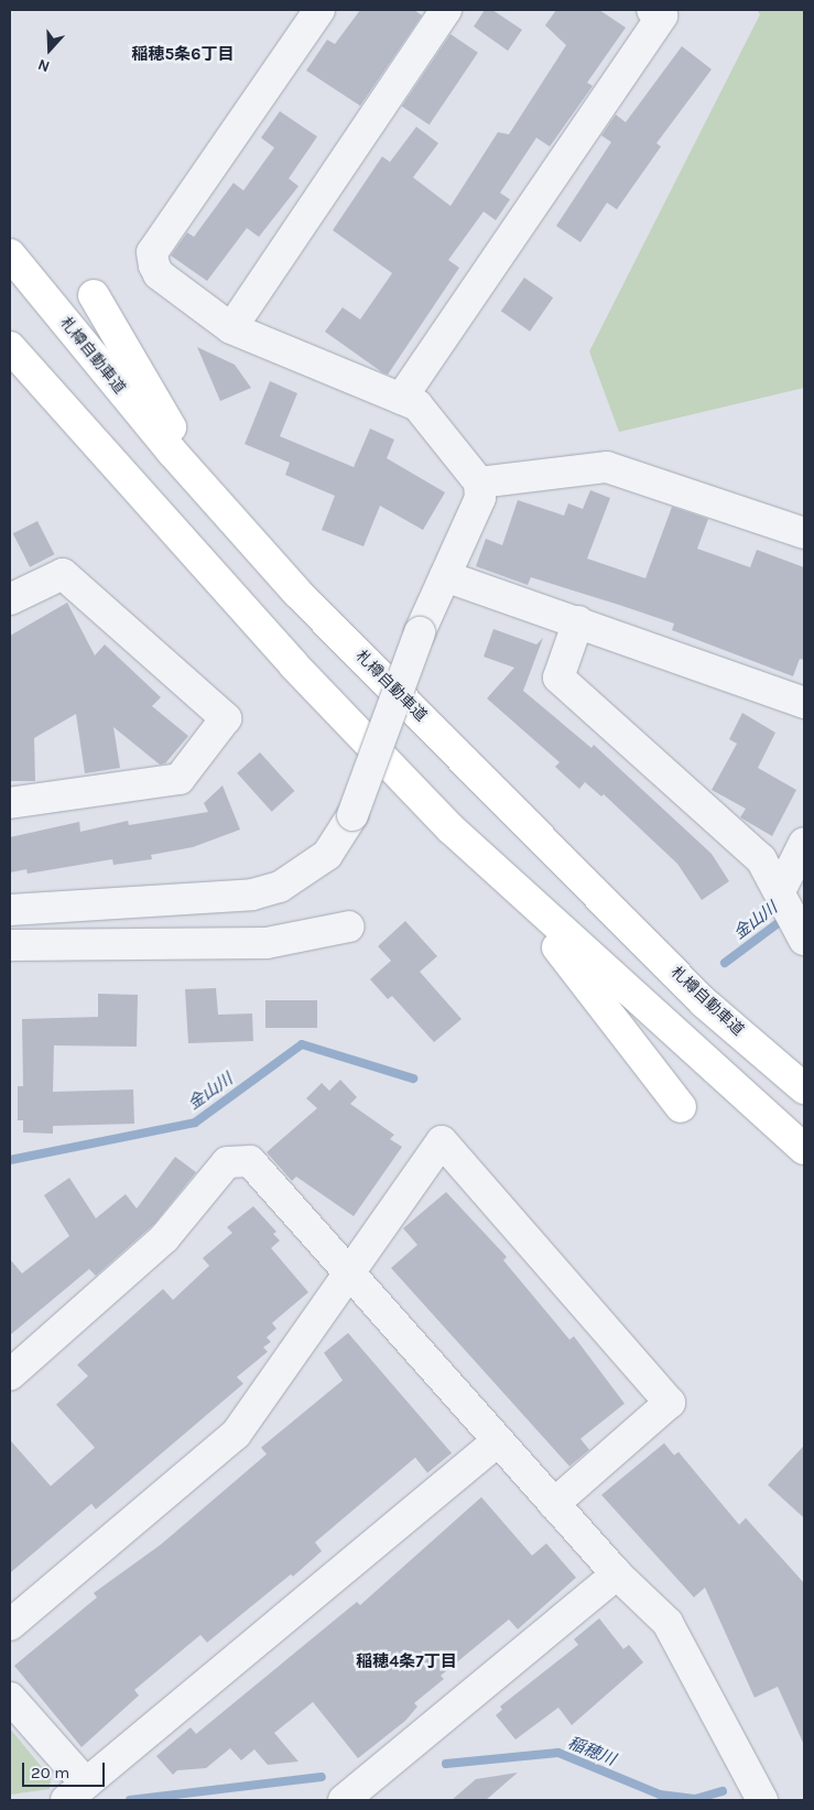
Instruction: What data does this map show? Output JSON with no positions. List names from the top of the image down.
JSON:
{
  "streets": {
    "highway": ["札樽自動車道"]
  },
  "districts": ["稲穂5条6丁目", "稲穂4条7丁目"],
  "water": ["金山川", "稲穂川"],
  "scale_bar": "20 m",
  "north": "bottom"
}
